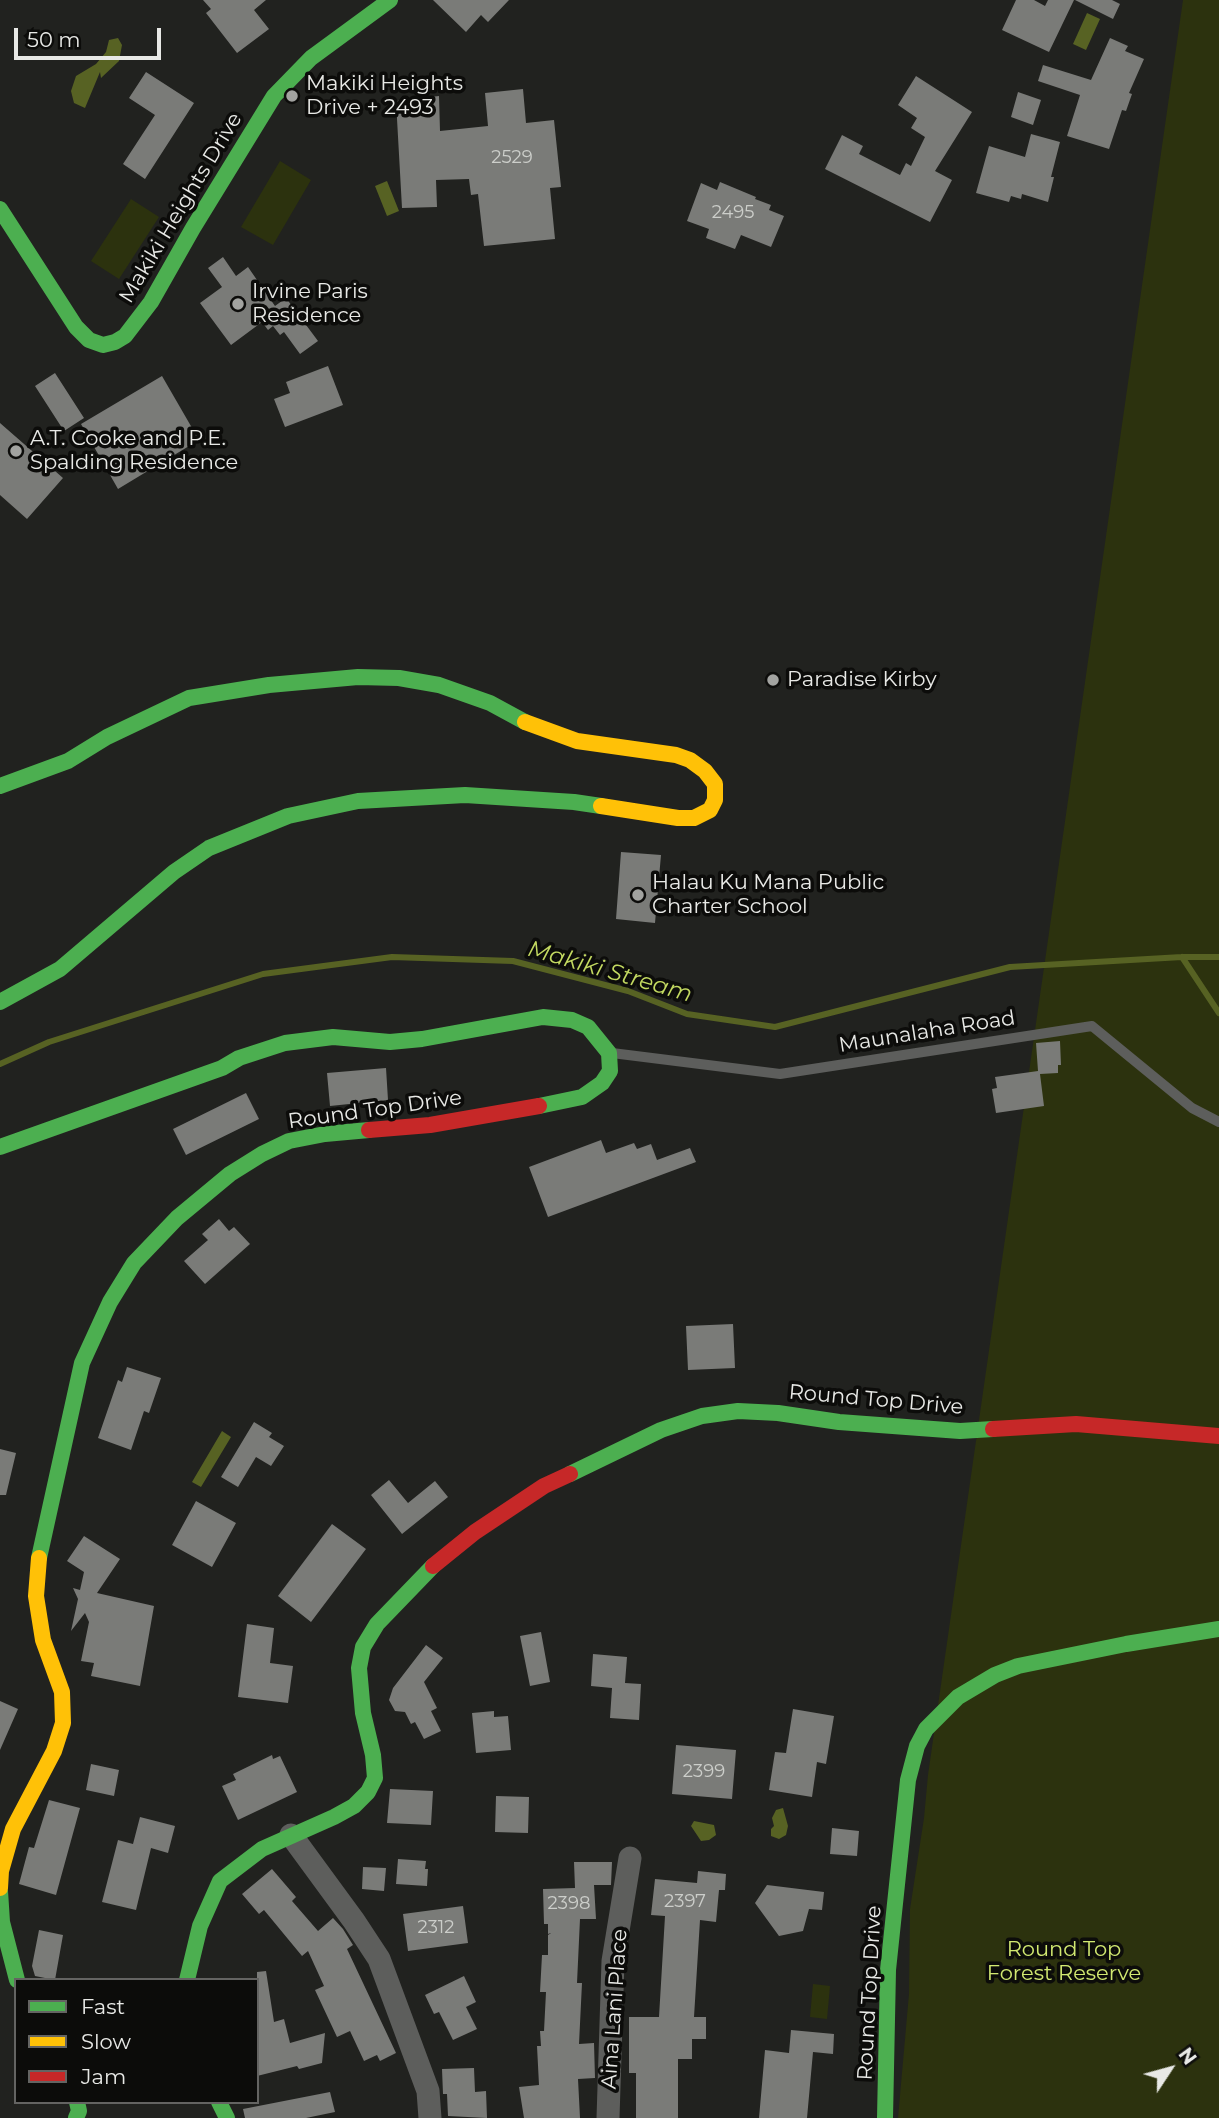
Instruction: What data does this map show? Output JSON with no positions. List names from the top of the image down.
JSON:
{
  "streets": {
    "street": ["Makiki Heights Drive", "Round Top Drive", "Aina Lani Place"],
    "lane": ["Maunalaha Road"]
  },
  "crossings": [
    ["Maunalaha Road", "Round Top Drive"]
  ],
  "water": ["Makiki Stream"],
  "parks": ["Round Top Forest Reserve"],
  "places": [
    "Makiki Heights Drive + 2493",
    "Irvine Paris Residence",
    "A.T. Cooke and P.E. Spalding Residence",
    "Paradise Kirby",
    "Halau Ku Mana Public Charter School"
  ],
  "house_numbers": [
    "2529",
    "2495",
    "2399",
    "2397",
    "2398",
    "2312"
  ],
  "legend": ["Fast", "Slow", "Jam"],
  "scale_bar": "50 m",
  "north": "top right"
}
